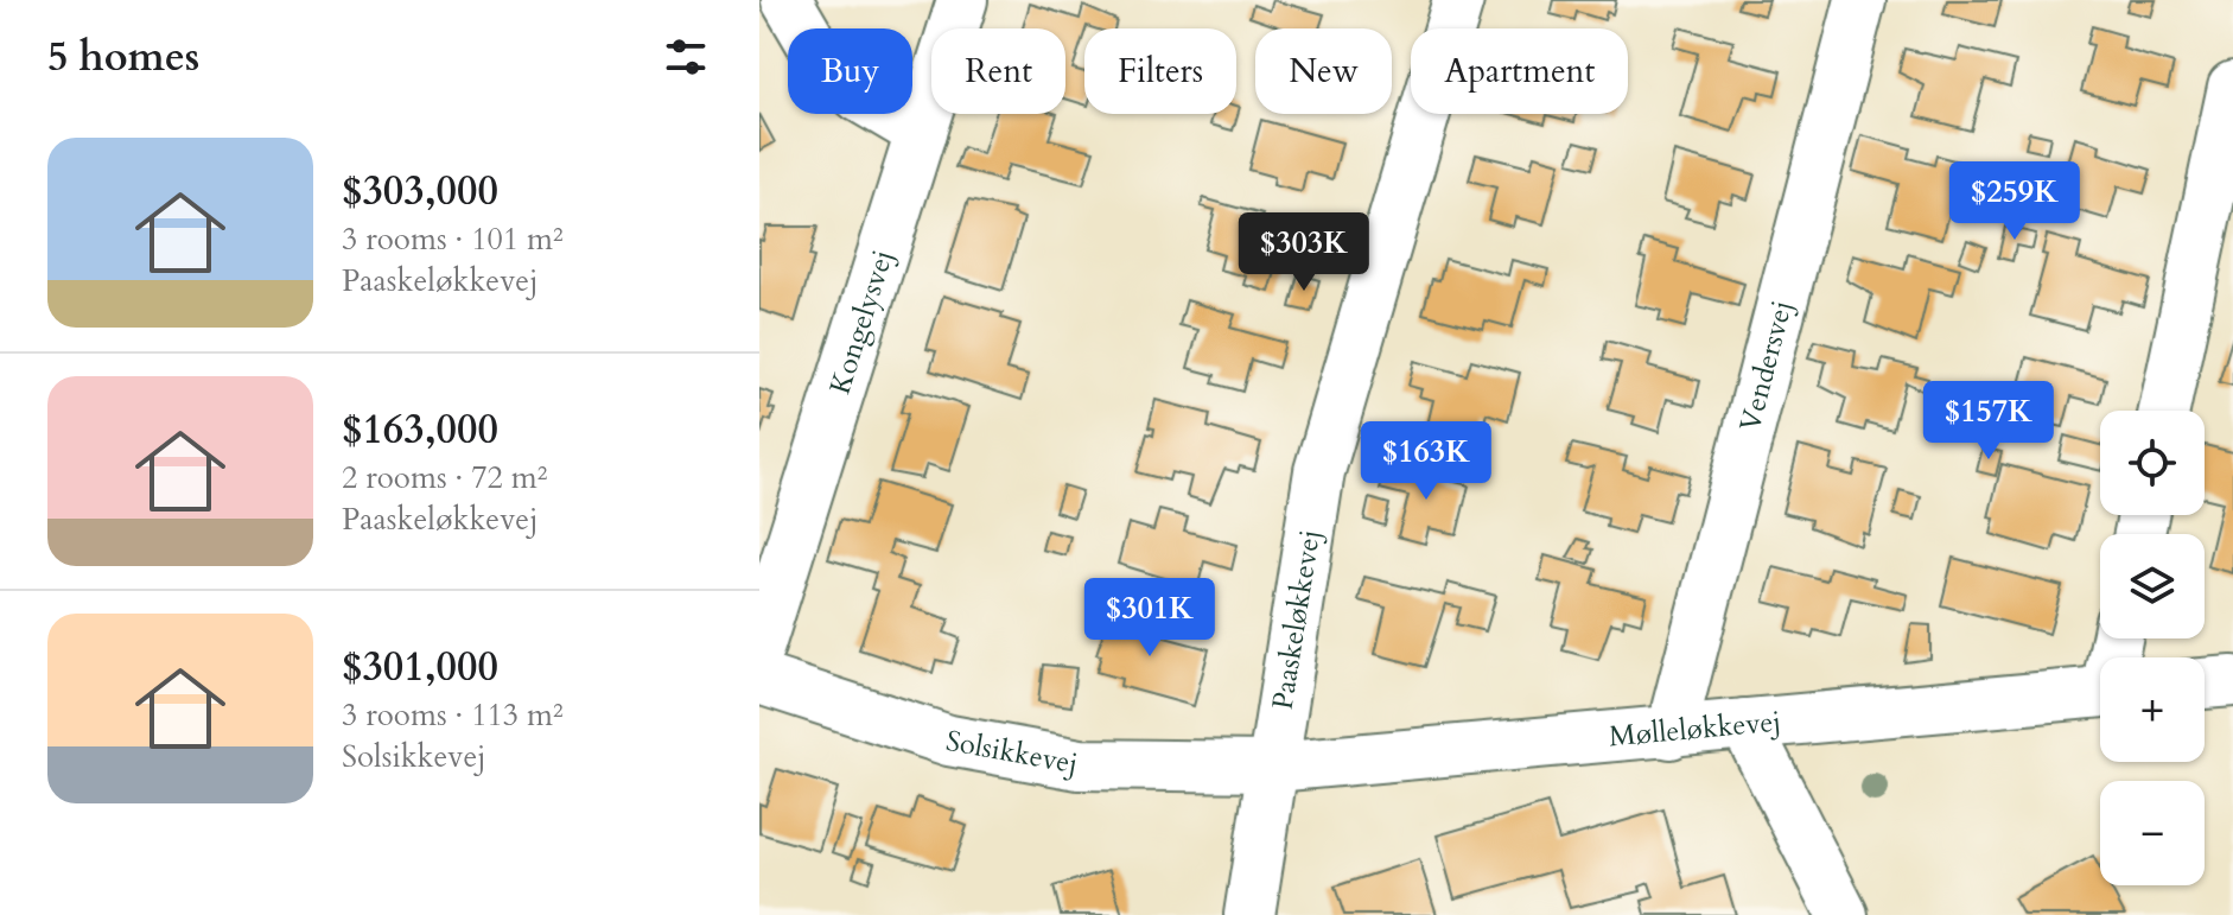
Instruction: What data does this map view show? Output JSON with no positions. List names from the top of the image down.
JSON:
{
  "streets": {
    "street": [
      "Kongelysvej",
      "Vendersvej",
      "Paaskeløkkevej",
      "Mølleløkkevej",
      "Solsikkevej"
    ]
  },
  "crossings": [
    ["Vendersvej", "Mølleløkkevej"],
    ["Paaskeløkkevej", "Mølleløkkevej"],
    ["Paaskeløkkevej", "Solsikkevej"],
    ["Mølleløkkevej", "Solsikkevej"]
  ],
  "page": {
    "heading": "5 homes",
    "chip": [
      "Buy",
      "Rent",
      "Filters",
      "New",
      "Apartment"
    ],
    "list": [
      {
        "name": "$303,000",
        "note": "3 rooms · 101 m² · Paaskeløkkevej"
      },
      {
        "name": "$163,000",
        "note": "2 rooms · 72 m² · Paaskeløkkevej"
      },
      {
        "name": "$301,000",
        "note": "3 rooms · 113 m² · Solsikkevej"
      }
    ],
    "price": [
      "$259K",
      "$303K",
      "$157K",
      "$163K",
      "$301K"
    ],
    "map_buttons": ["+", "−"]
  }
}
